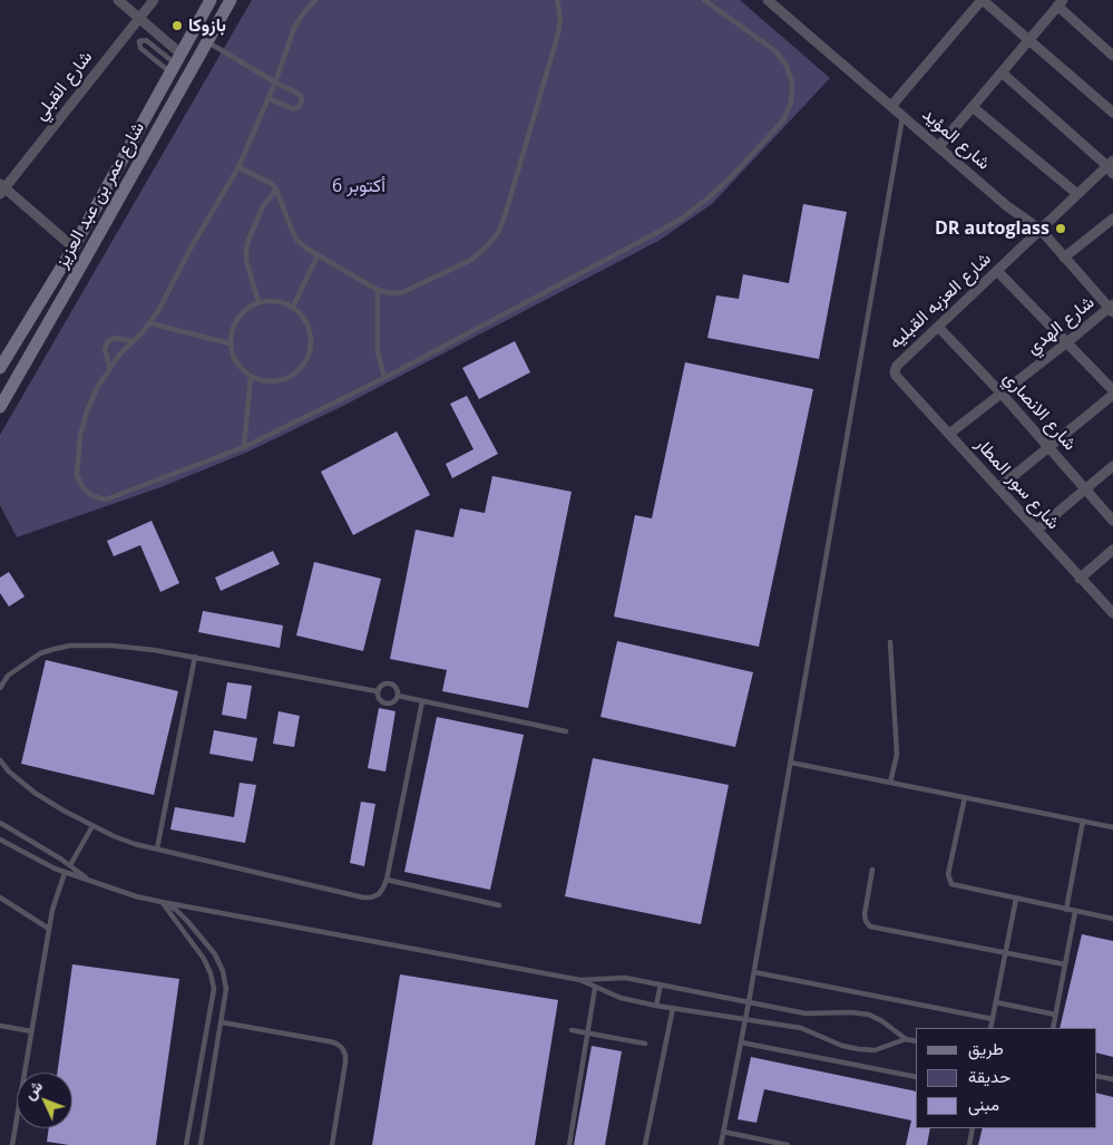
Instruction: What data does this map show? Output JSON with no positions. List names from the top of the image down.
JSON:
{
  "streets": {
    "main road": ["شارع عمر بن عبد العزيز"],
    "street": [
      "شارع القبلي",
      "شارع المؤيد",
      "شارع العزبه القبليه",
      "شارع الهدي",
      "شارع الانصاري",
      "شارع سور المطار"
    ]
  },
  "crossings": [
    ["شارع المؤيد", "شارع العزبه القبليه"],
    ["شارع المؤيد", "شارع الهدي"],
    ["شارع العزبه القبليه", "شارع الانصاري"],
    ["شارع العزبه القبليه", "شارع سور المطار"],
    ["شارع الهدي", "شارع الانصاري"],
    ["شارع الهدي", "شارع سور المطار"]
  ],
  "parks": ["6 أكتوبر"],
  "places": ["بازوكا", "DR autoglass"],
  "legend": ["طريق", "حديقة", "مبنى"],
  "north": "top left"
}
